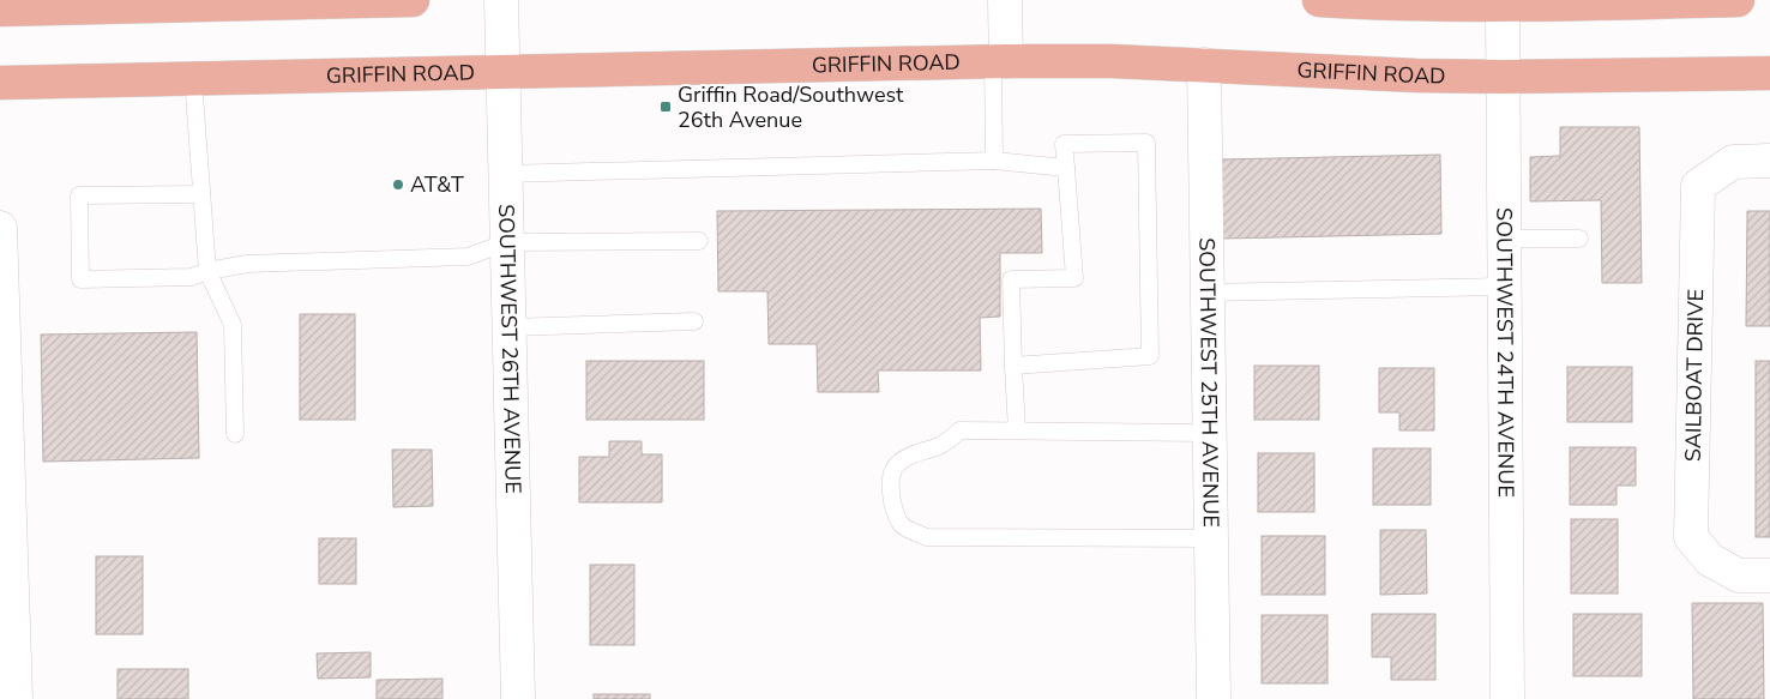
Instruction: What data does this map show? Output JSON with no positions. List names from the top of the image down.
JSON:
{
  "streets": {
    "main road": ["GRIFFIN ROAD"],
    "street": [
      "SOUTHWEST 26TH AVENUE",
      "SOUTHWEST 24TH AVENUE",
      "SAILBOAT DRIVE",
      "SOUTHWEST 25TH AVENUE"
    ]
  },
  "crossings": [
    ["GRIFFIN ROAD", "SOUTHWEST 26TH AVENUE"],
    ["GRIFFIN ROAD", "SOUTHWEST 24TH AVENUE"],
    ["GRIFFIN ROAD", "SOUTHWEST 25TH AVENUE"]
  ],
  "places": {
    "transit": ["Griffin Road/Southwest 26th Avenue"],
    "other": ["AT&T"]
  }
}
